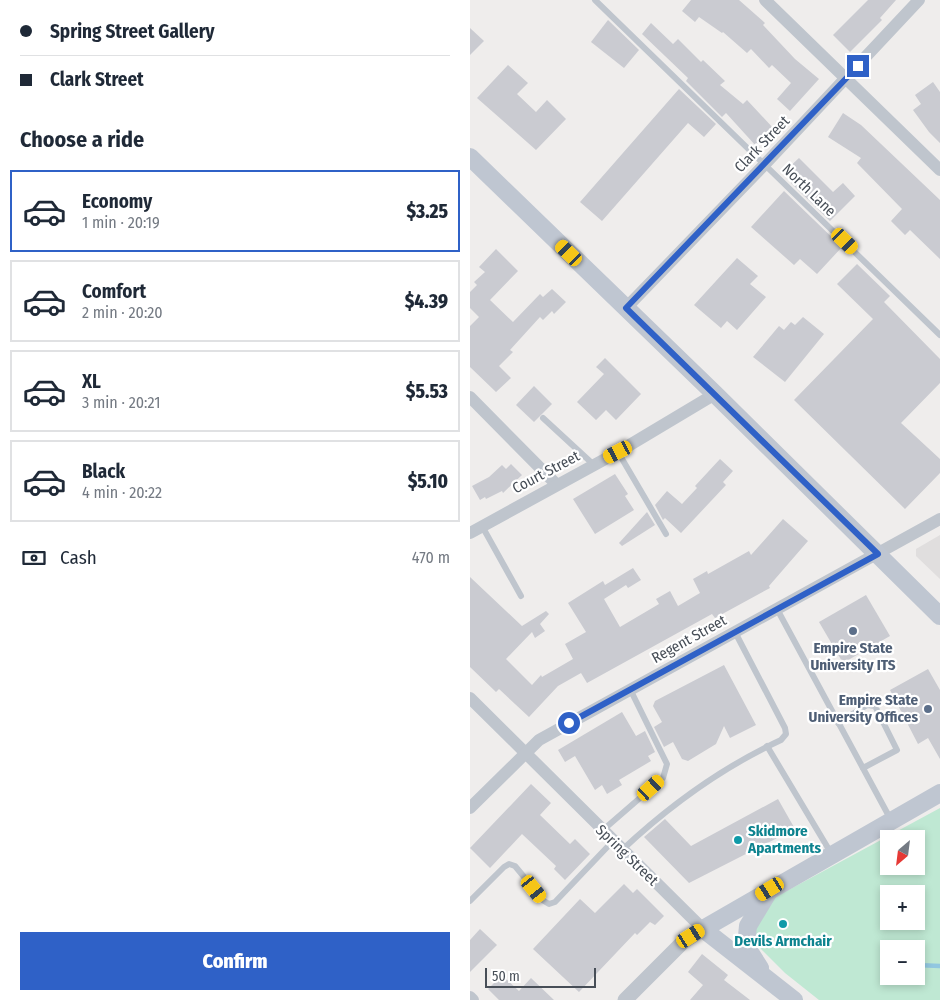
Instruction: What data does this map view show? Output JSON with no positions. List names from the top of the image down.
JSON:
{
  "streets": {
    "main road": ["Spring Street"],
    "street": ["Clark Street", "Court Street", "Regent Street"],
    "lane": ["North Lane"]
  },
  "crossings": [
    ["Clark Street", "North Lane"],
    ["Regent Street", "Spring Street"]
  ],
  "places": [
    "Empire State University ITS",
    "Empire State University Offices",
    "Skidmore Apartments",
    "Devils Armchair"
  ],
  "scale_bar": "50 m",
  "north": "bottom left",
  "page": {
    "banner": ["Spring Street Gallery", "Clark Street"],
    "heading": "Choose a ride",
    "list": [
      {
        "name": "Economy",
        "note": "1 min · 20:19",
        "value": "$3.25"
      },
      {
        "name": "Comfort",
        "note": "2 min · 20:20",
        "value": "$4.39"
      },
      {
        "name": "XL",
        "note": "3 min · 20:21",
        "value": "$5.53"
      },
      {
        "name": "Black",
        "note": "4 min · 20:22",
        "value": "$5.10"
      }
    ],
    "pay": ["Cash", "470 m"],
    "map_buttons": ["+", "−"],
    "buttons": "Confirm",
    "scale": "50 m"
  }
}
